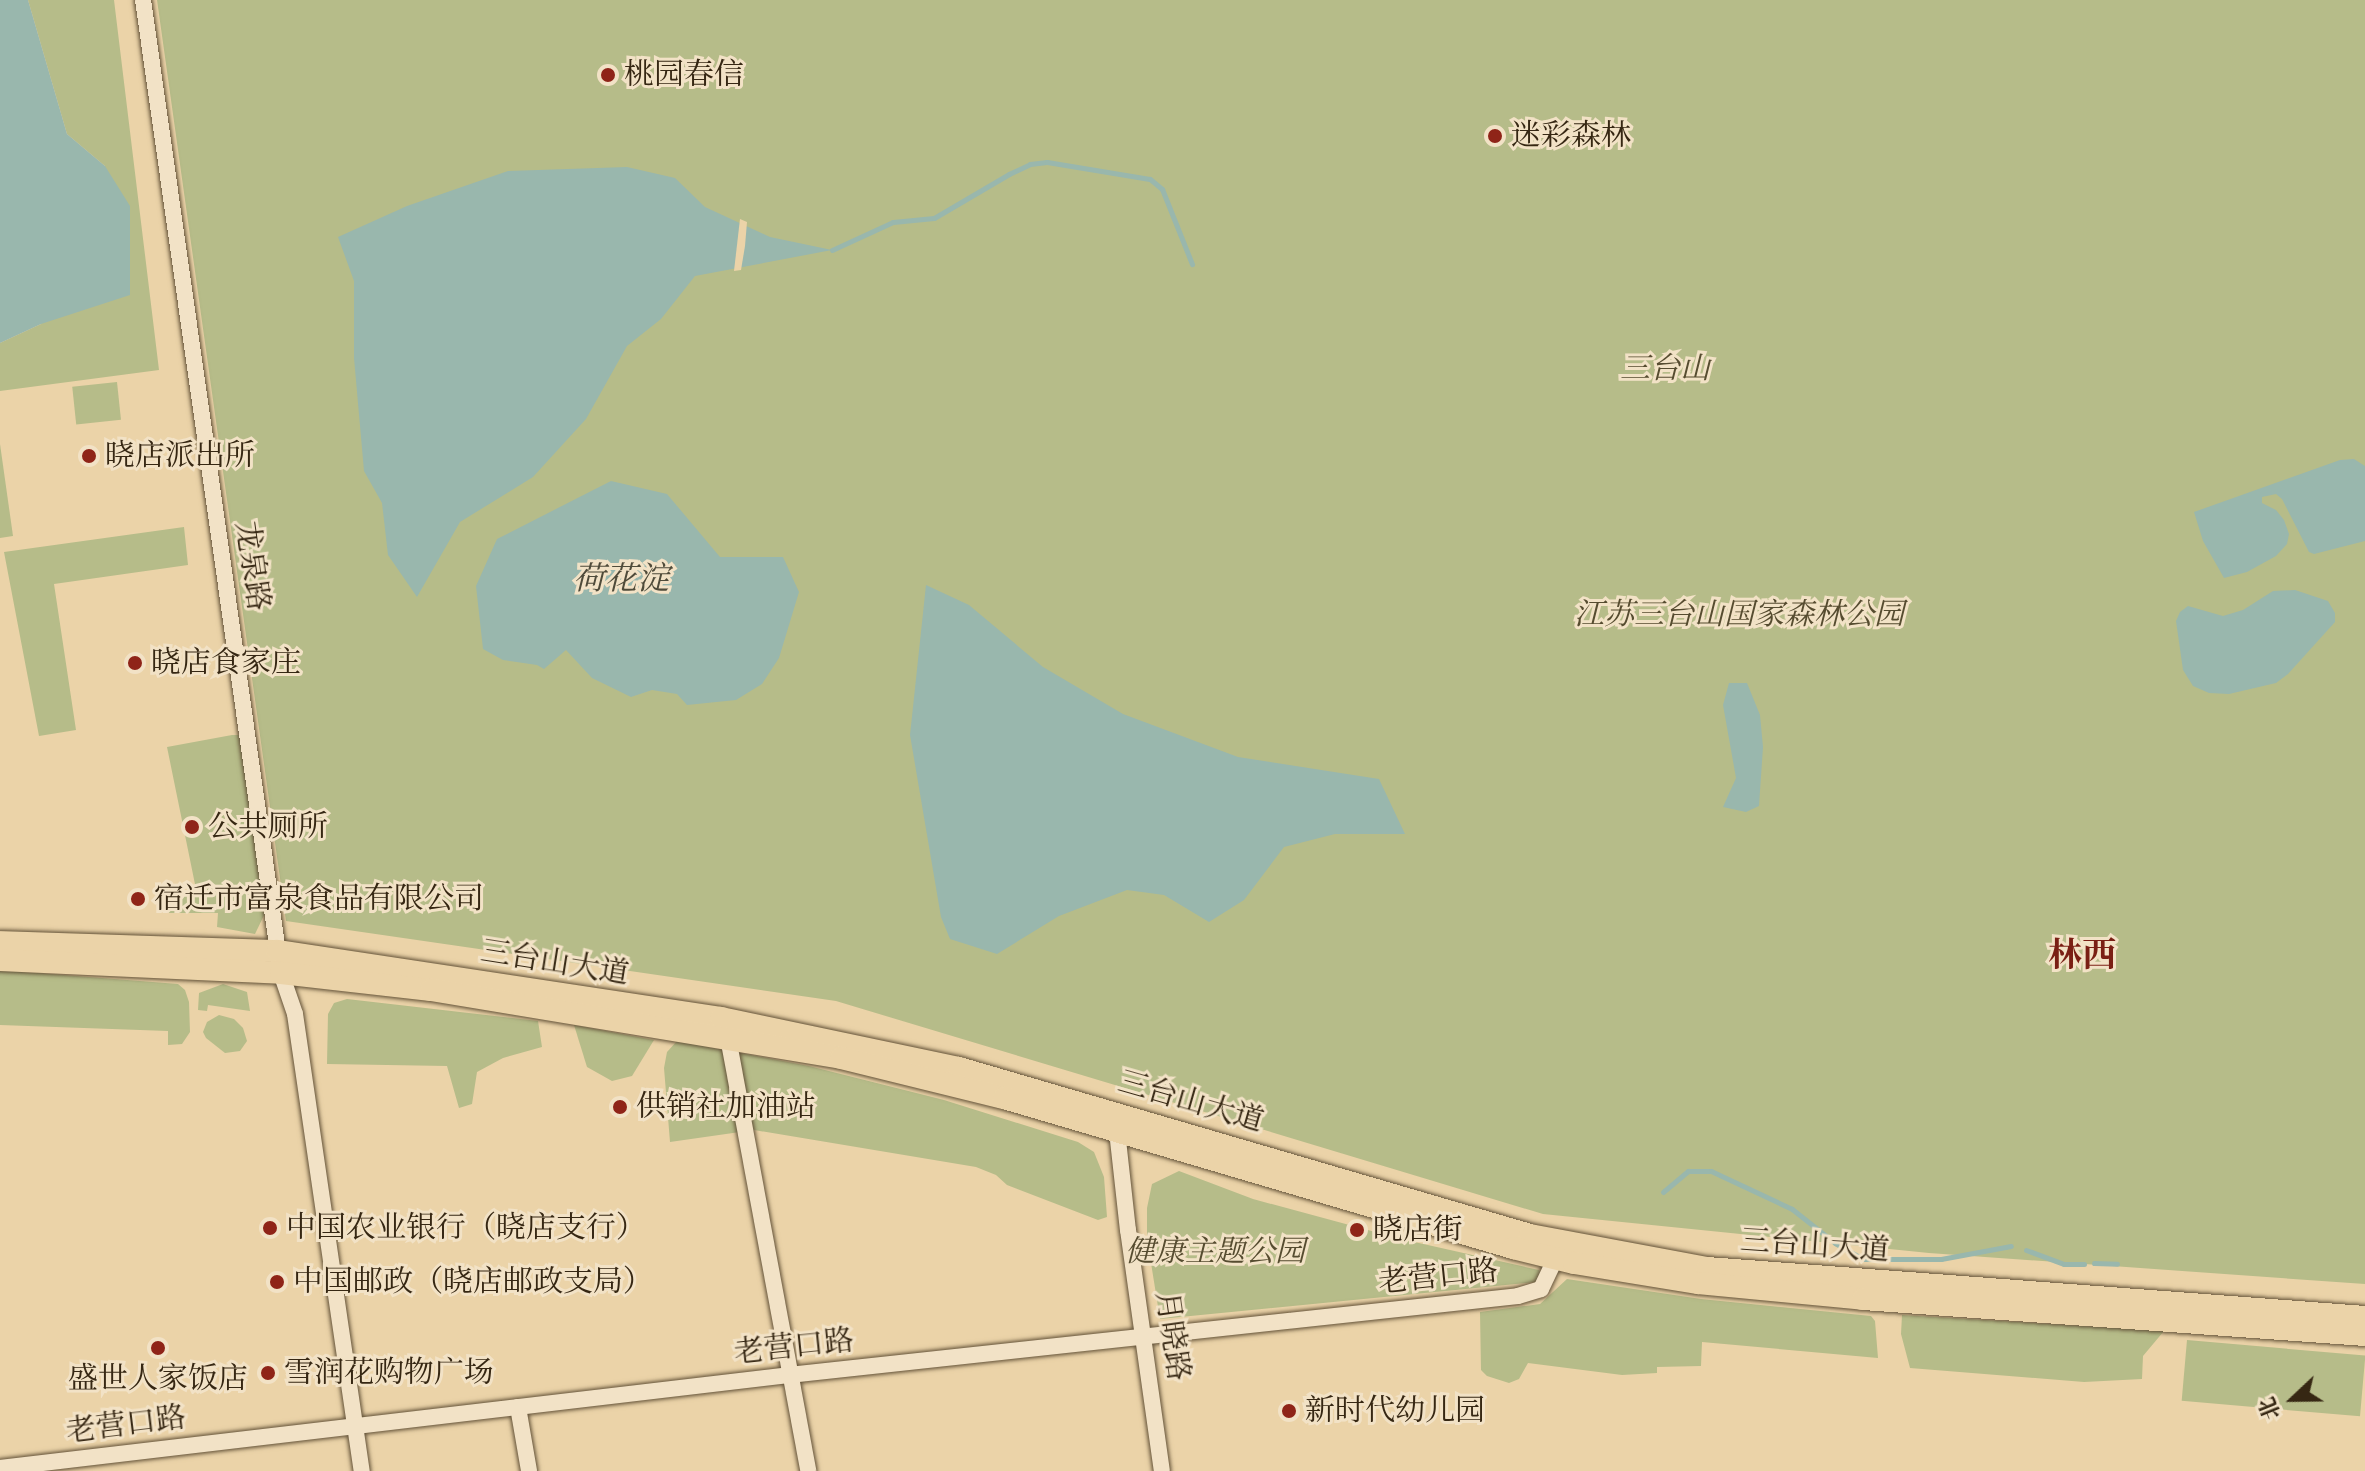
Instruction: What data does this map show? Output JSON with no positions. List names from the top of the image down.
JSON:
{
  "streets": {
    "main road": ["三台山大道"],
    "street": ["龙泉路", "老营口路", "月晓路"]
  },
  "crossings": [
    ["龙泉路", "三台山大道"],
    ["龙泉路", "老营口路"],
    ["三台山大道", "老营口路"],
    ["三台山大道", "月晓路"],
    ["老营口路", "月晓路"]
  ],
  "districts": ["林西"],
  "water": ["荷花淀"],
  "parks": ["三台山", "江苏三台山国家森林公园", "健康主题公园"],
  "places": [
    "桃园春信",
    "迷彩森林",
    "晓店派出所",
    "晓店食家庄",
    "公共厕所",
    "宿迁市富泉食品有限公司",
    "供销社加油站",
    "中国农业银行（晓店支行）",
    "晓店街",
    "中国邮政（晓店邮政支局）",
    "盛世人家饭店",
    "雪润花购物广场",
    "新时代幼儿园"
  ],
  "north": "left"
}
